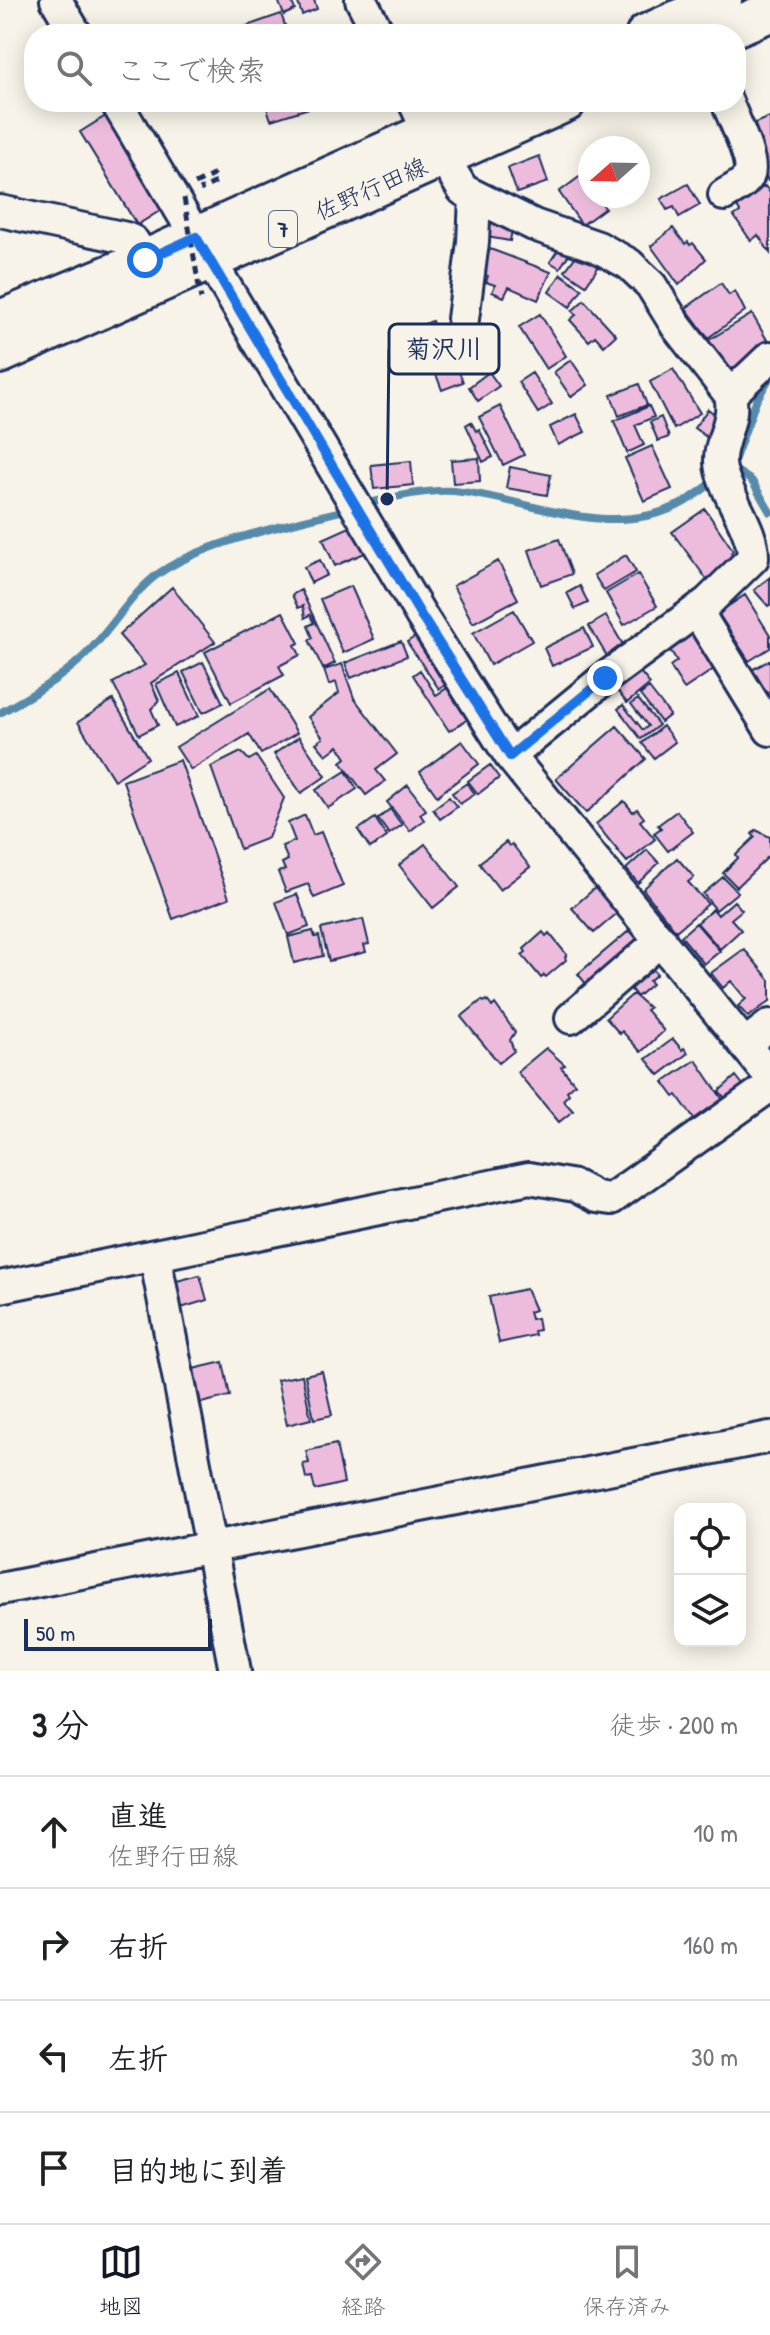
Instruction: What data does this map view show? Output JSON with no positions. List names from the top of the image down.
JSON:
{
  "streets": {
    "main road": ["佐野行田線", "7"]
  },
  "places": ["菊沢川"],
  "scale_bar": "50 m",
  "north": "left",
  "page": {
    "search": "ここで検索",
    "scale": "50 m",
    "heading": ["3 分", "徒歩 · 200 m"],
    "list": [
      ["直進", "佐野行田線", "10 m"],
      ["右折", "160 m"],
      ["左折", "30 m"],
      "目的地に到着"
    ],
    "nav": ["地図", "経路", "保存済み"]
  }
}
